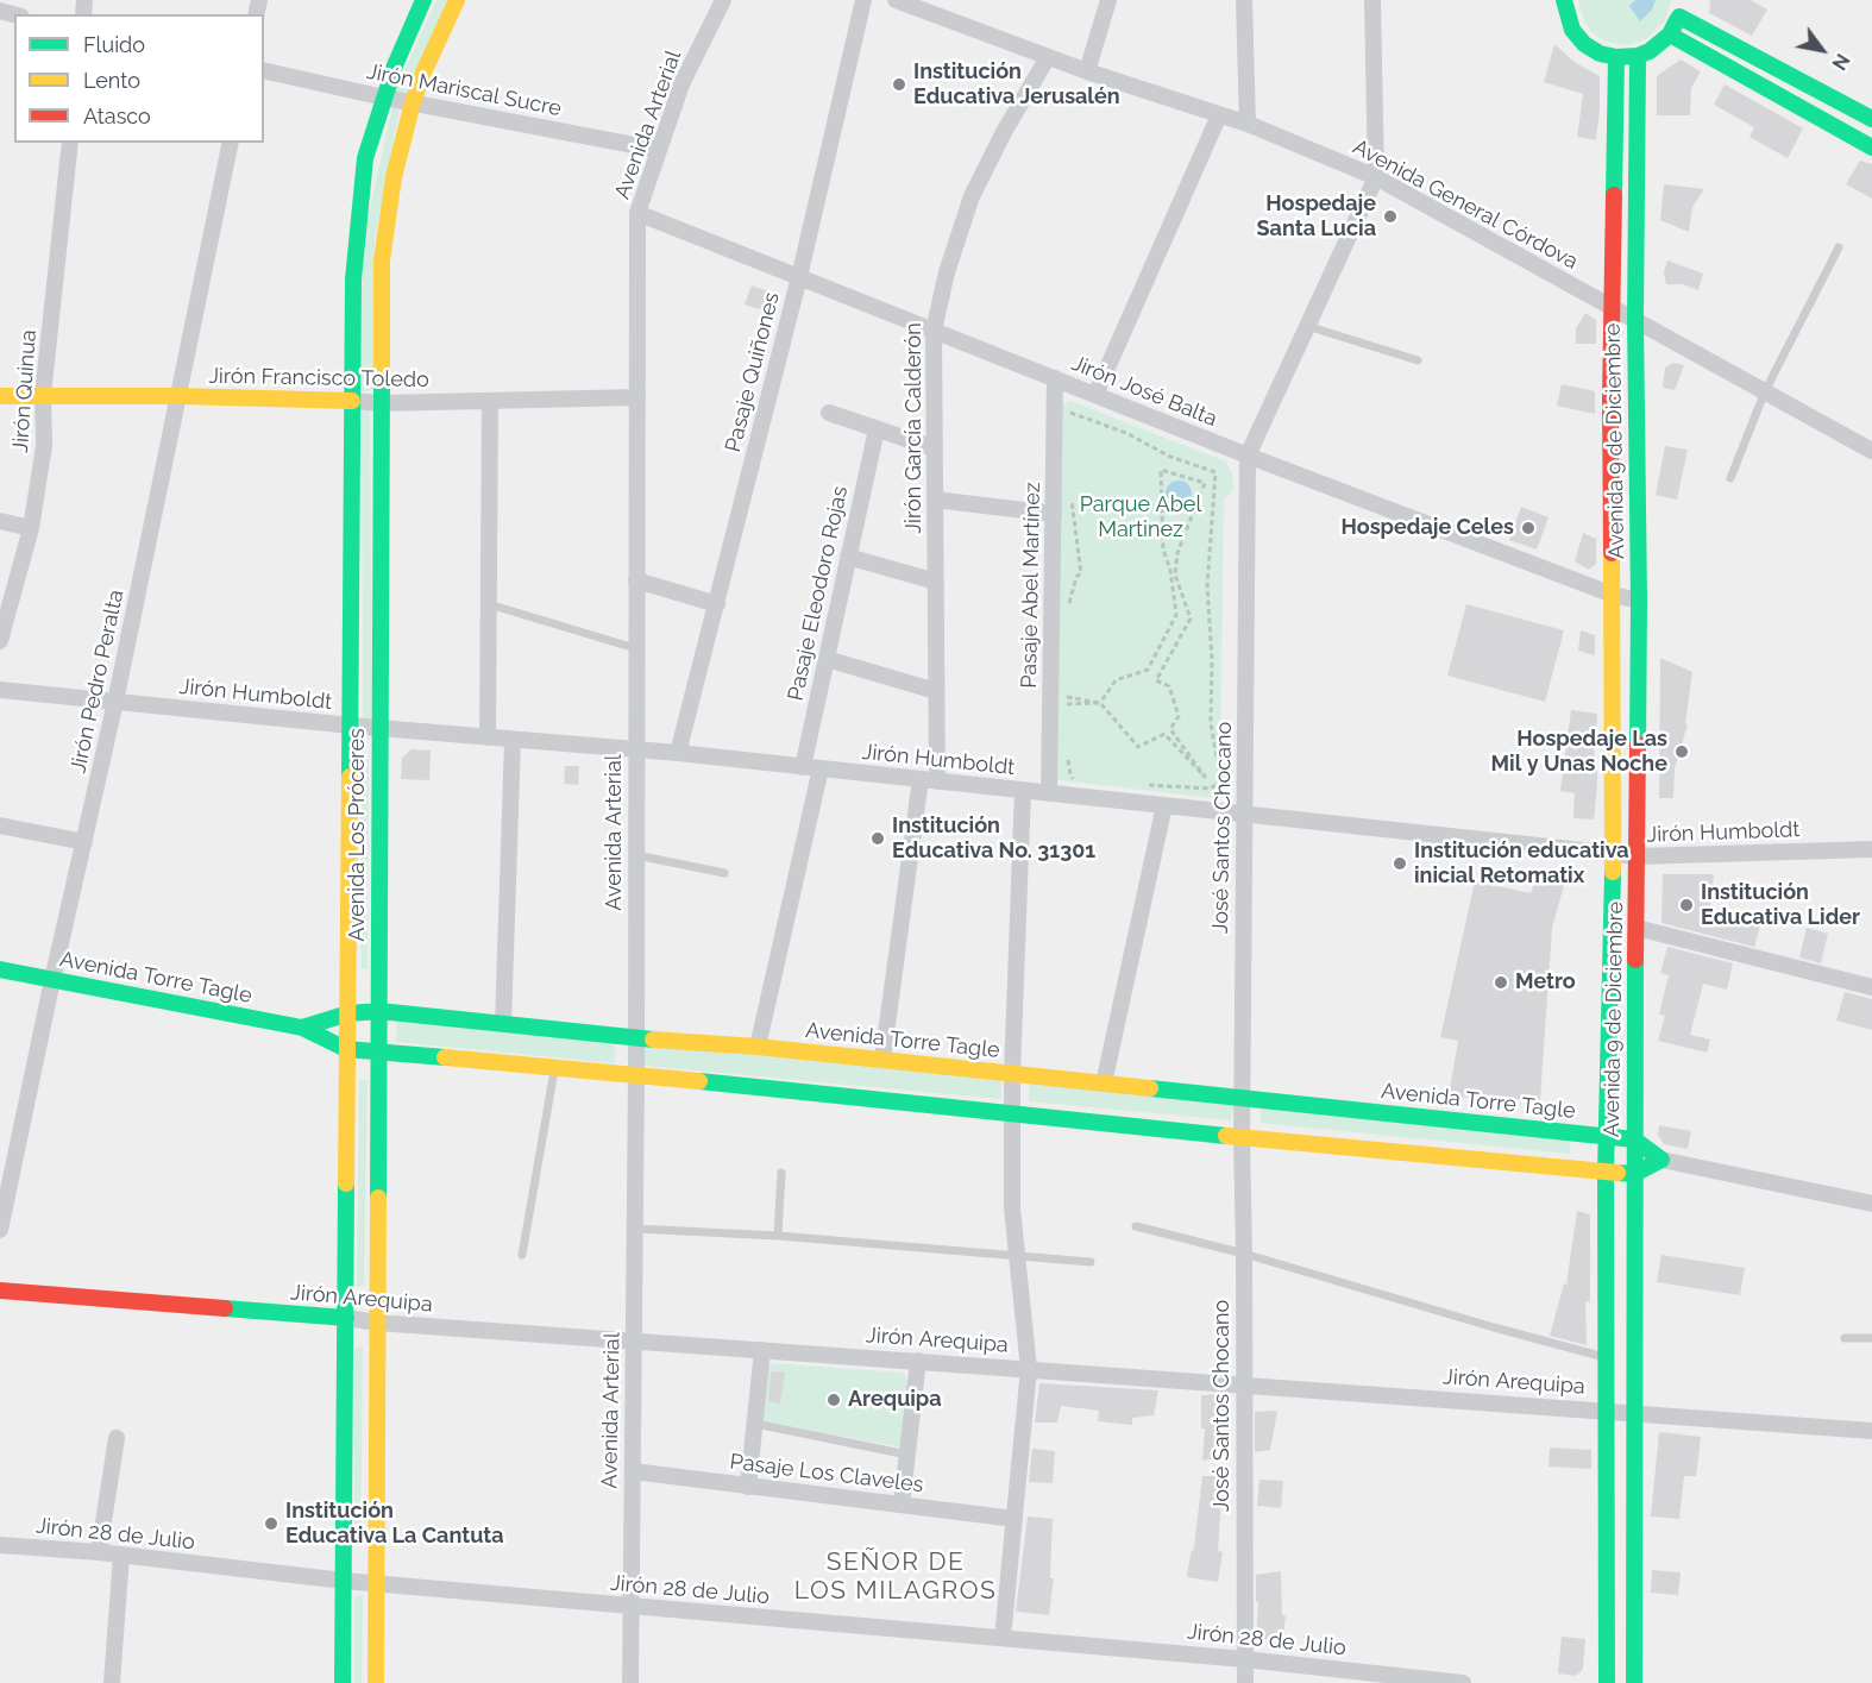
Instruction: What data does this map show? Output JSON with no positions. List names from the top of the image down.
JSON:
{
  "streets": {
    "main road": [
      "Jirón Francisco Toledo",
      "Avenida 9 de Diciembre",
      "Avenida Los Próceres",
      "Avenida Torre Tagle",
      "Jirón Arequipa"
    ],
    "street": [
      "Jirón Mariscal Sucre",
      "Avenida Arterial",
      "Avenida General Córdova",
      "Pasaje Quiñones",
      "Jirón Quinua",
      "Jirón José Balta",
      "Jirón García Calderón",
      "Pasaje Abel Martínez",
      "Pasaje Eleodoro Rojas",
      "Jirón Pedro Peralta",
      "Jirón Humboldt",
      "José Santos Chocano",
      "Pasaje Los Claveles",
      "Jirón 28 de Julio"
    ]
  },
  "crossings": [
    ["Jirón Mariscal Sucre", "Avenida Arterial"],
    ["Jirón Mariscal Sucre", "Avenida Los Próceres"],
    ["Avenida Arterial", "Jirón Francisco Toledo"],
    ["Avenida Arterial", "Jirón José Balta"],
    ["Avenida Arterial", "Jirón Humboldt"],
    ["Avenida Arterial", "Avenida Torre Tagle"],
    ["Avenida Arterial", "Jirón Arequipa"],
    ["Avenida Arterial", "Pasaje Los Claveles"],
    ["Avenida Arterial", "Jirón 28 de Julio"],
    ["Avenida General Córdova", "Jirón García Calderón"],
    ["Avenida General Córdova", "Avenida 9 de Diciembre"],
    ["Avenida General Córdova", "José Santos Chocano"],
    ["Pasaje Quiñones", "Jirón José Balta"],
    ["Pasaje Quiñones", "Jirón Humboldt"],
    ["Jirón Francisco Toledo", "Jirón Quinua"],
    ["Jirón Francisco Toledo", "Jirón Pedro Peralta"],
    ["Jirón Francisco Toledo", "Avenida Los Próceres"],
    ["Jirón José Balta", "Jirón García Calderón"],
    ["Jirón José Balta", "Avenida 9 de Diciembre"],
    ["Jirón José Balta", "Pasaje Abel Martínez"],
    ["Jirón José Balta", "José Santos Chocano"],
    ["Jirón García Calderón", "Jirón Humboldt"],
    ["Jirón García Calderón", "Avenida Torre Tagle"],
    ["Avenida 9 de Diciembre", "Jirón Humboldt"],
    ["Avenida 9 de Diciembre", "Avenida Torre Tagle"],
    ["Avenida 9 de Diciembre", "Jirón Arequipa"],
    ["Pasaje Abel Martínez", "Jirón Humboldt"],
    ["Pasaje Eleodoro Rojas", "Jirón Humboldt"],
    ["Jirón Pedro Peralta", "Jirón Humboldt"],
    ["Jirón Pedro Peralta", "Avenida Torre Tagle"],
    ["Jirón Humboldt", "José Santos Chocano"],
    ["Jirón Humboldt", "Avenida Los Próceres"],
    ["José Santos Chocano", "Avenida Torre Tagle"],
    ["José Santos Chocano", "Jirón Arequipa"],
    ["José Santos Chocano", "Jirón 28 de Julio"],
    ["Avenida Los Próceres", "Avenida Torre Tagle"],
    ["Avenida Los Próceres", "Jirón Arequipa"],
    ["Avenida Los Próceres", "Jirón 28 de Julio"]
  ],
  "districts": ["SEÑOR DE LOS MILAGROS"],
  "parks": ["Parque Abel Martinez"],
  "places": [
    "Institución Educativa Jerusalén",
    "Hospedaje Santa Lucia",
    "Hospedaje Celes",
    "Hospedaje Las Mil y Unas Noche",
    "Institución Educativa No. 31301",
    "Institución educativa inicial Retomatix",
    "Institución Educativa Lider",
    "Metro",
    "Arequipa",
    "Institución Educativa La Cantuta"
  ],
  "legend": ["Fluido", "Lento", "Atasco"],
  "north": "bottom right"
}
